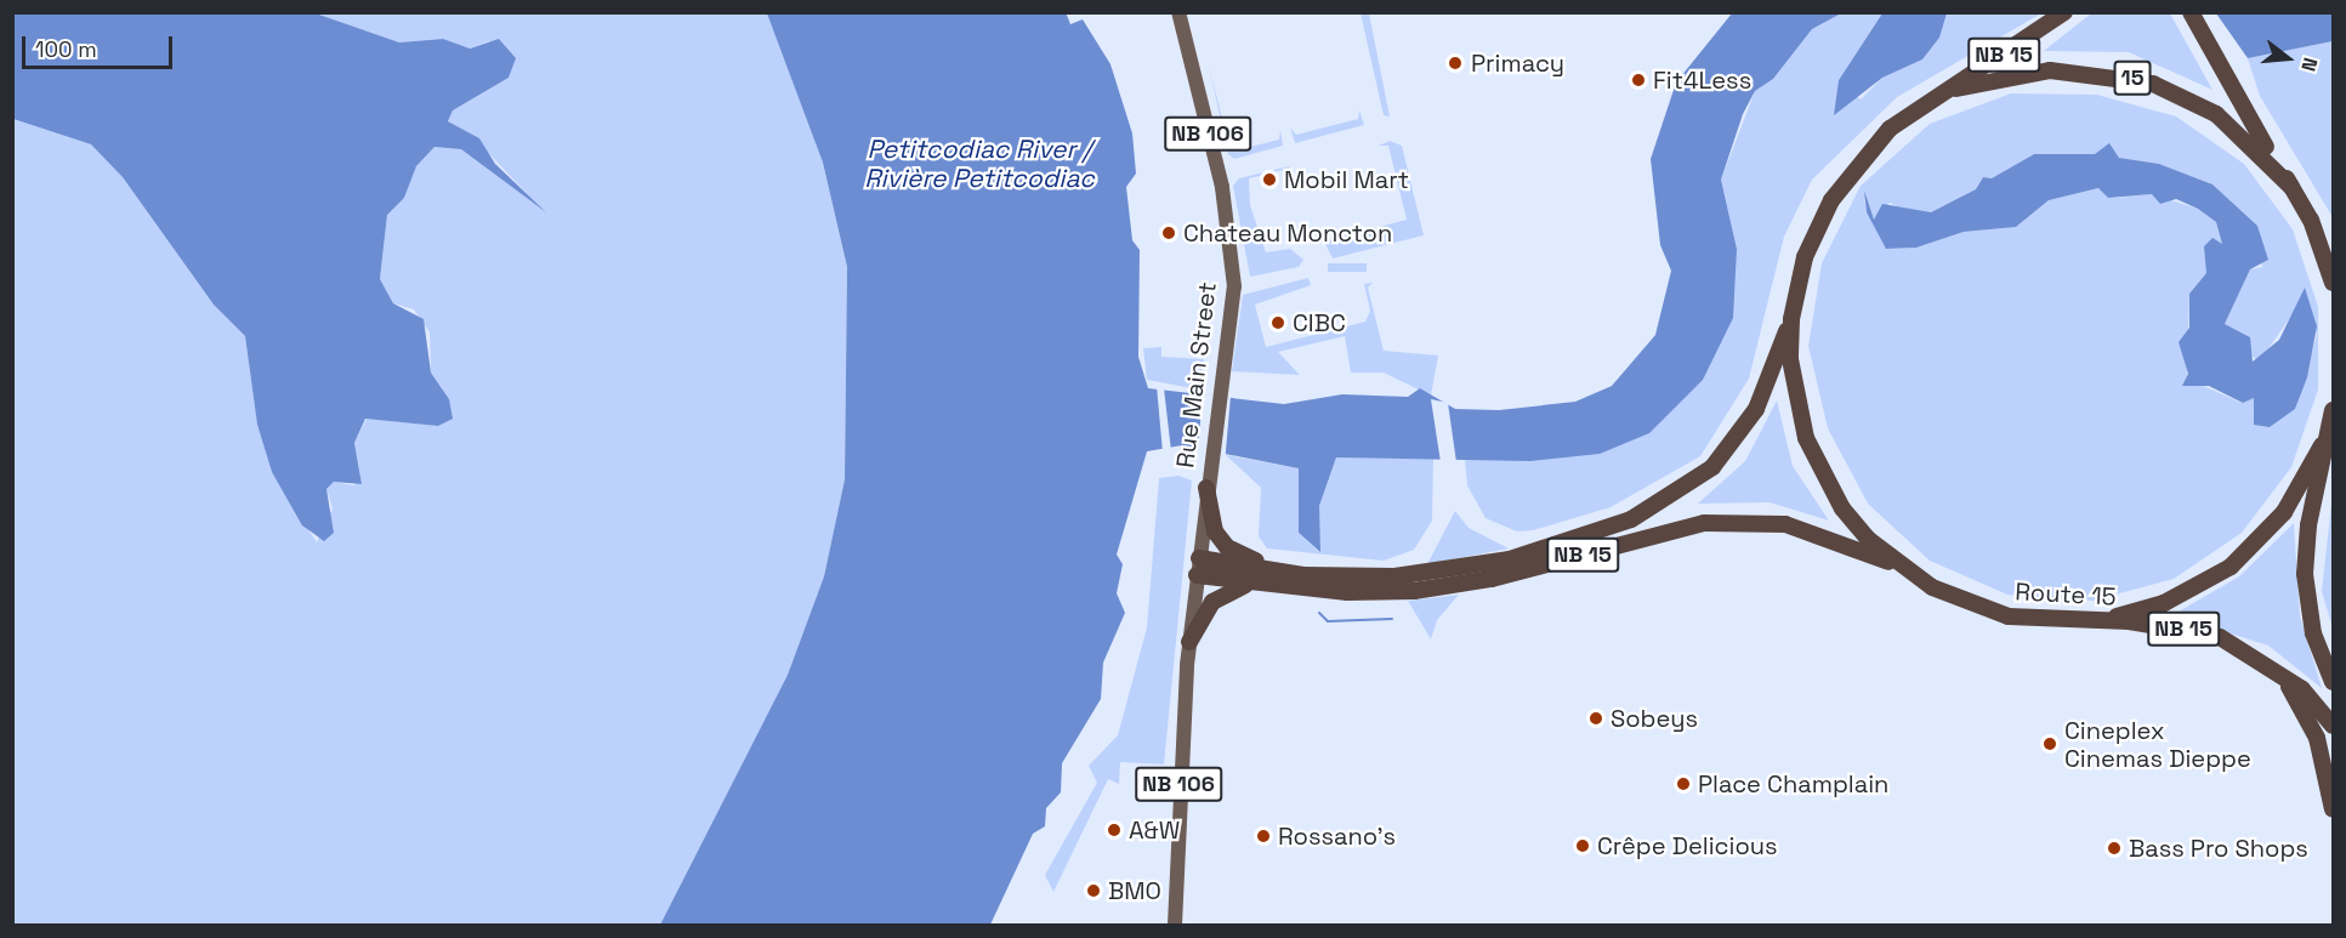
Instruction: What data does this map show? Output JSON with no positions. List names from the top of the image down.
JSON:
{
  "streets": {
    "highway": ["NB 15", "15", "Route 15"],
    "main road": ["NB 106", "Rue Main Street"]
  },
  "crossings": [
    ["NB 15", "15"],
    ["NB 15", "NB 106"],
    ["NB 15", "Rue Main Street"],
    ["NB 15", "Route 15"],
    ["15", "Route 15"],
    ["NB 106", "Rue Main Street"]
  ],
  "water": ["Petitcodiac River / Rivière Petitcodiac"],
  "places": [
    "Primacy",
    "Fit4Less",
    "Mobil Mart",
    "Chateau Moncton",
    "CIBC",
    "Sobeys",
    "Cineplex Cinemas Dieppe",
    "Place Champlain",
    "A&W",
    "Rossano's",
    "Crêpe Delicious",
    "Bass Pro Shops",
    "BMO"
  ],
  "scale_bar": "100 m",
  "north": "right"
}
